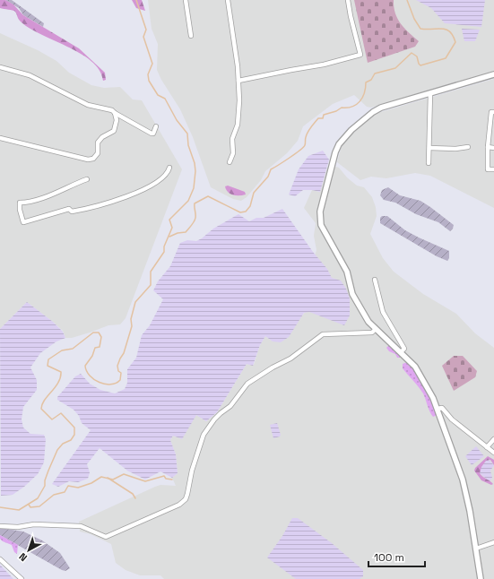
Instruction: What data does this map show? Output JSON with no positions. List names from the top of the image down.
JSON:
{
  "scale_bar": "100 m",
  "north": "bottom left"
}
